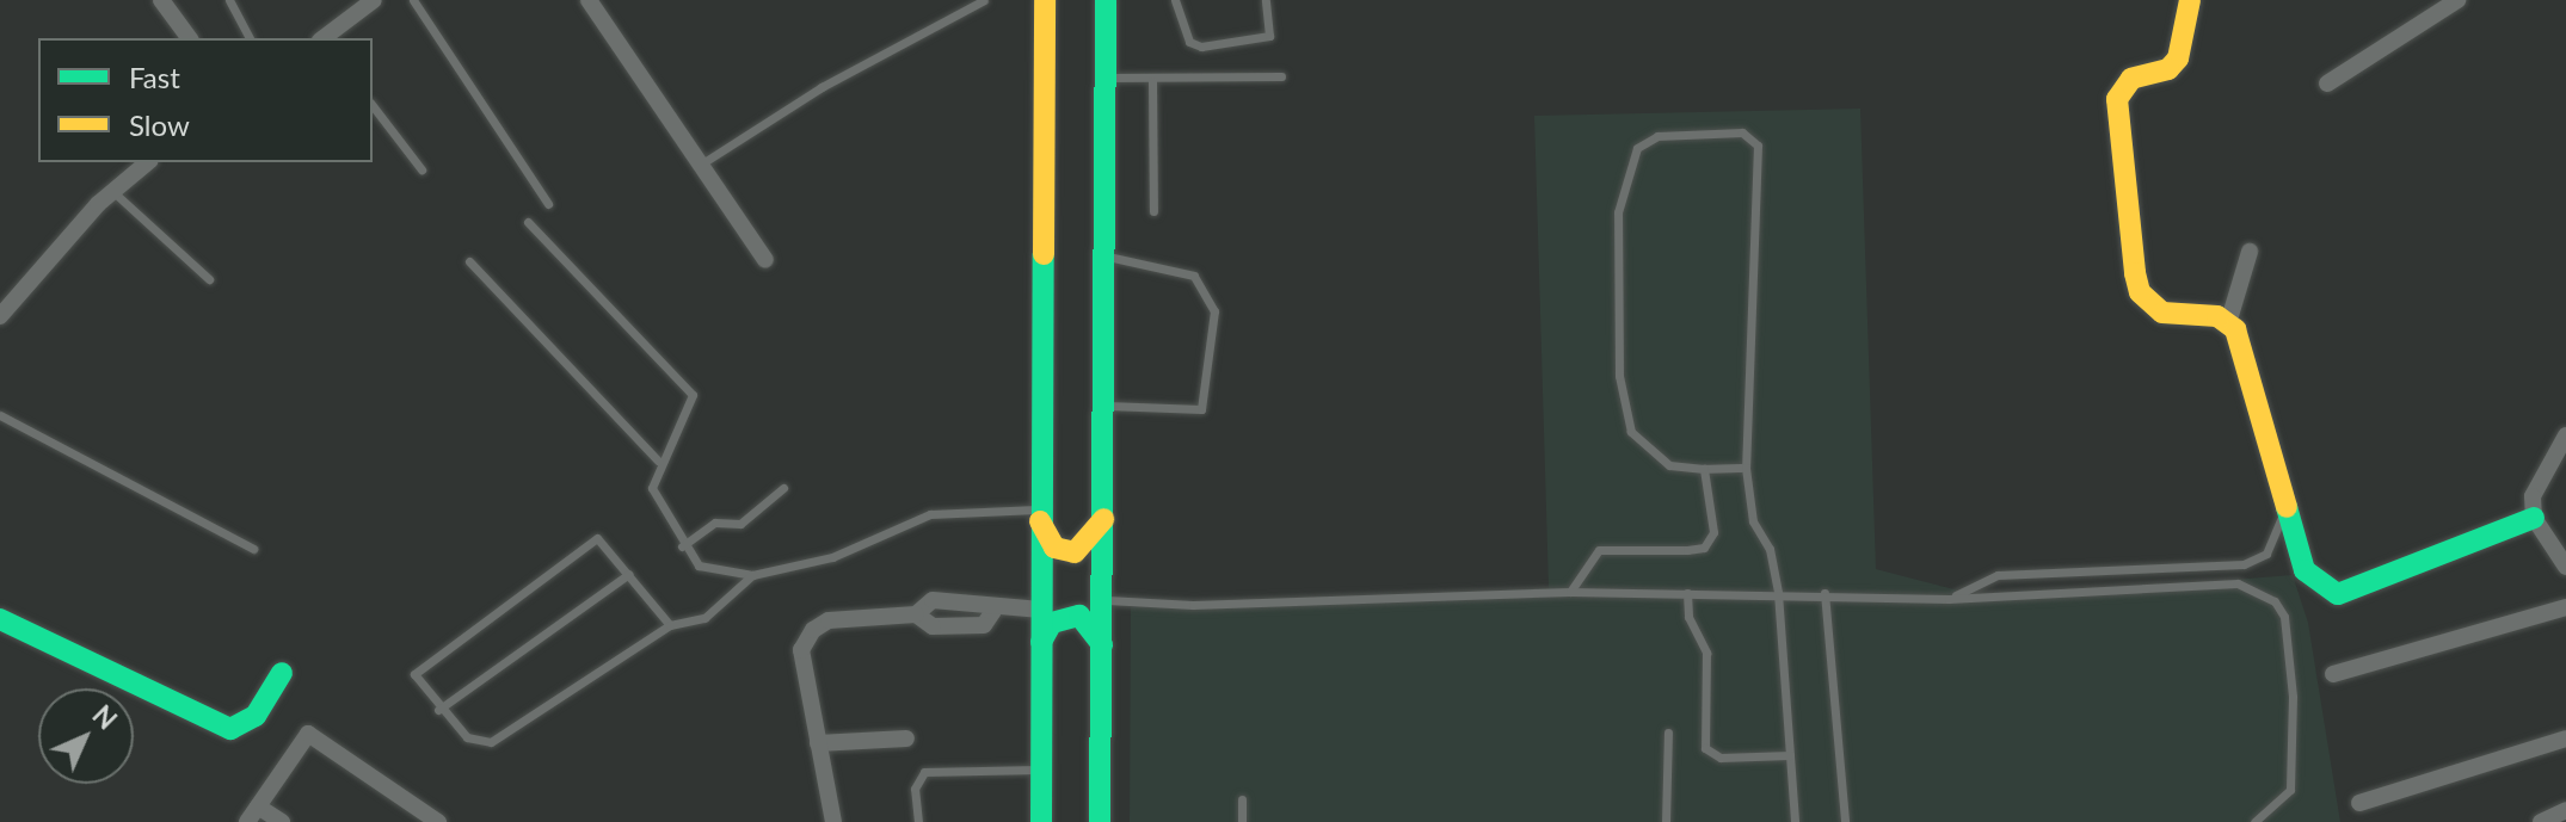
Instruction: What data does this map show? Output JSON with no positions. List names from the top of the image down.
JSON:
{
  "legend": ["Fast", "Slow"],
  "north": "top right"
}
